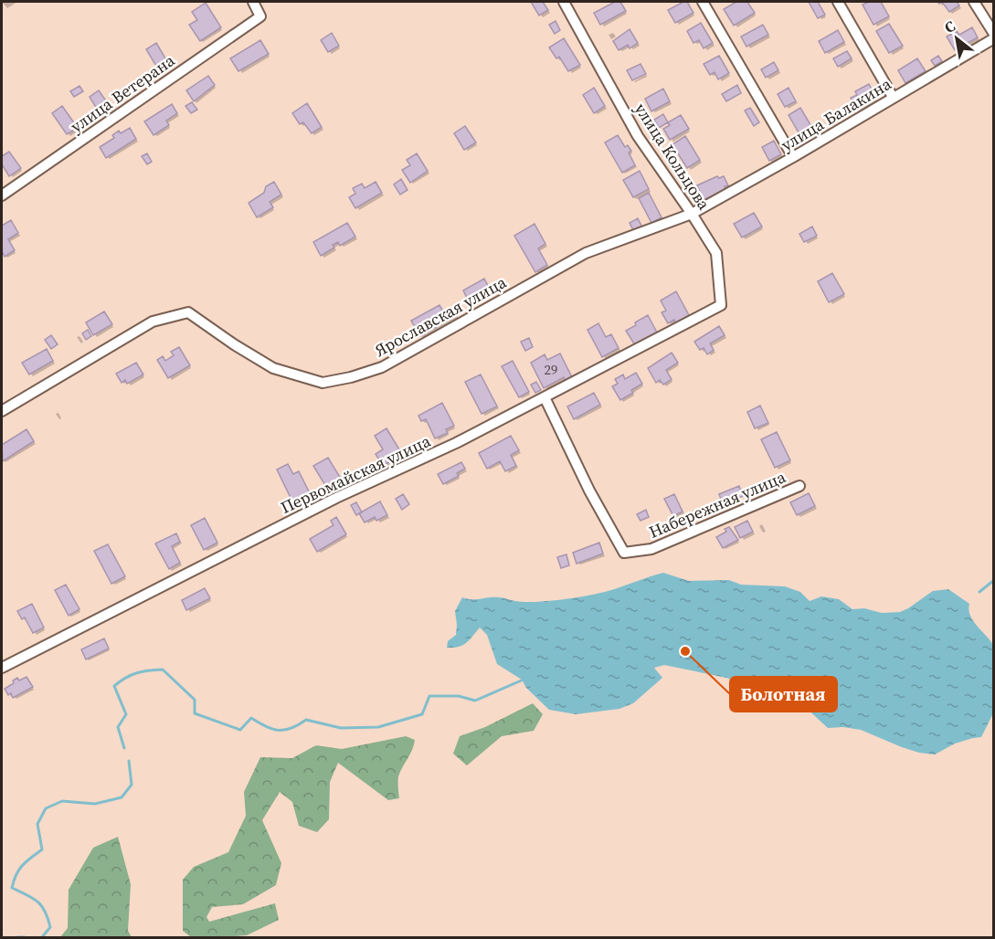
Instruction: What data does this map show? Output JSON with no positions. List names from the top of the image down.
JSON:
{
  "streets": {
    "street": [
      "улица Ветерана",
      "улица Балакина",
      "улица Кольцова",
      "Ярославская улица",
      "Первомайская улица",
      "Набережная улица"
    ]
  },
  "crossings": [
    ["улица Балакина", "улица Кольцова"],
    ["улица Балакина", "Ярославская улица"],
    ["улица Кольцова", "Ярославская улица"],
    ["улица Кольцова", "Первомайская улица"],
    ["Первомайская улица", "Набережная улица"]
  ],
  "places": ["Болотная"],
  "house_numbers": ["29"],
  "north": "top left"
}
